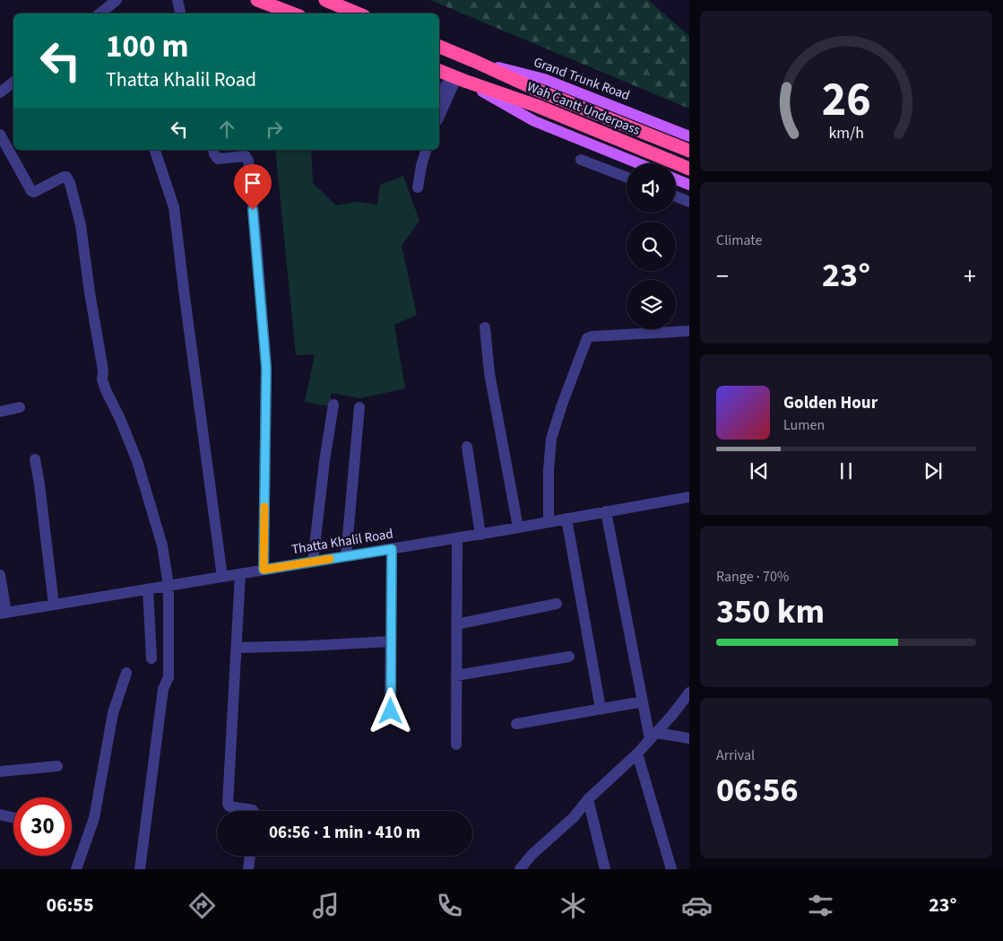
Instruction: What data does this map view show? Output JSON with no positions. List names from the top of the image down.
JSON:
{
  "streets": {
    "highway": ["Grand Trunk Road", "Wah Cantt Underpass"],
    "street": ["Thatta Khalil Road"]
  },
  "crossings": [
    ["Grand Trunk Road", "Wah Cantt Underpass"]
  ],
  "page": {
    "turn": ["100 m", "Thatta Khalil Road"],
    "tile": [
      "Climate",
      ["Range · 70%", "350 km"],
      ["Arrival", "06:56"]
    ],
    "heat": ["−", "23°", "+"],
    "song": ["Golden Hour", "Lumen"],
    "limit": "30",
    "trip": "06:56 · 1 min · 410 m",
    "tabs": ["06:55", "23°"],
    "gauge": ["26", "km/h"]
  }
}
